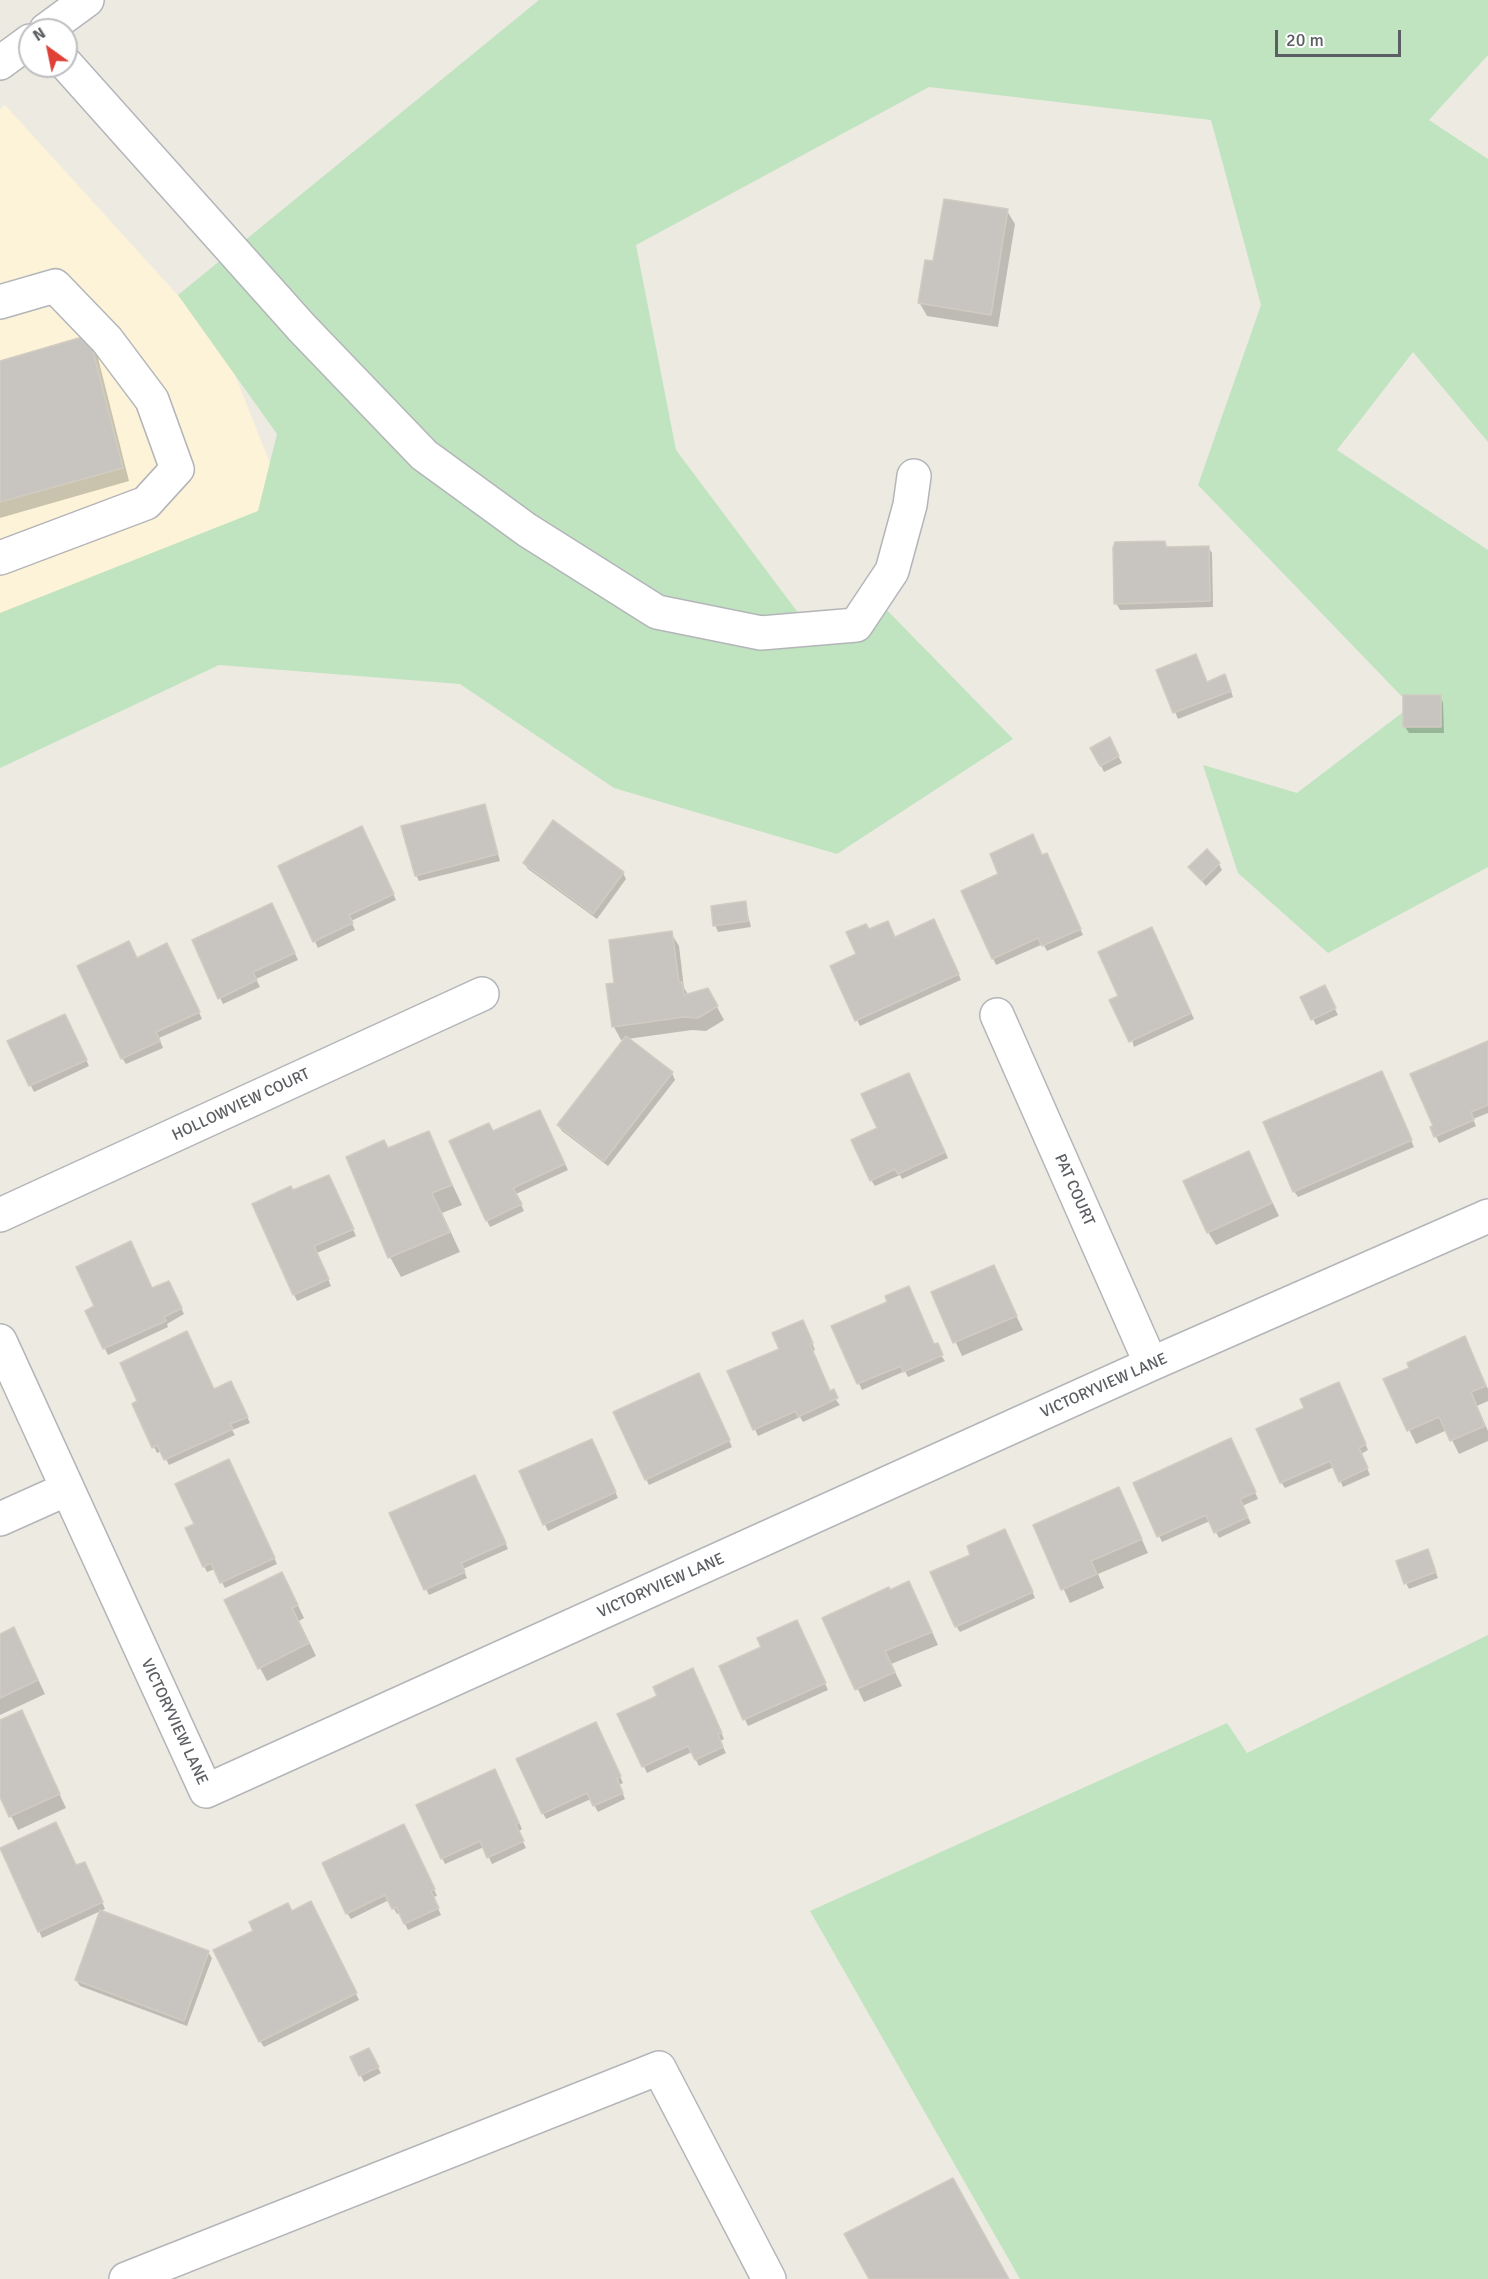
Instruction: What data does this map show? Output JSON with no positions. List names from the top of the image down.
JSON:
{
  "streets": {
    "street": ["HOLLOWVIEW COURT", "PAT COURT", "VICTORYVIEW LANE"]
  },
  "crossings": [
    ["PAT COURT", "VICTORYVIEW LANE"]
  ],
  "scale_bar": "20 m",
  "north": "top left"
}
